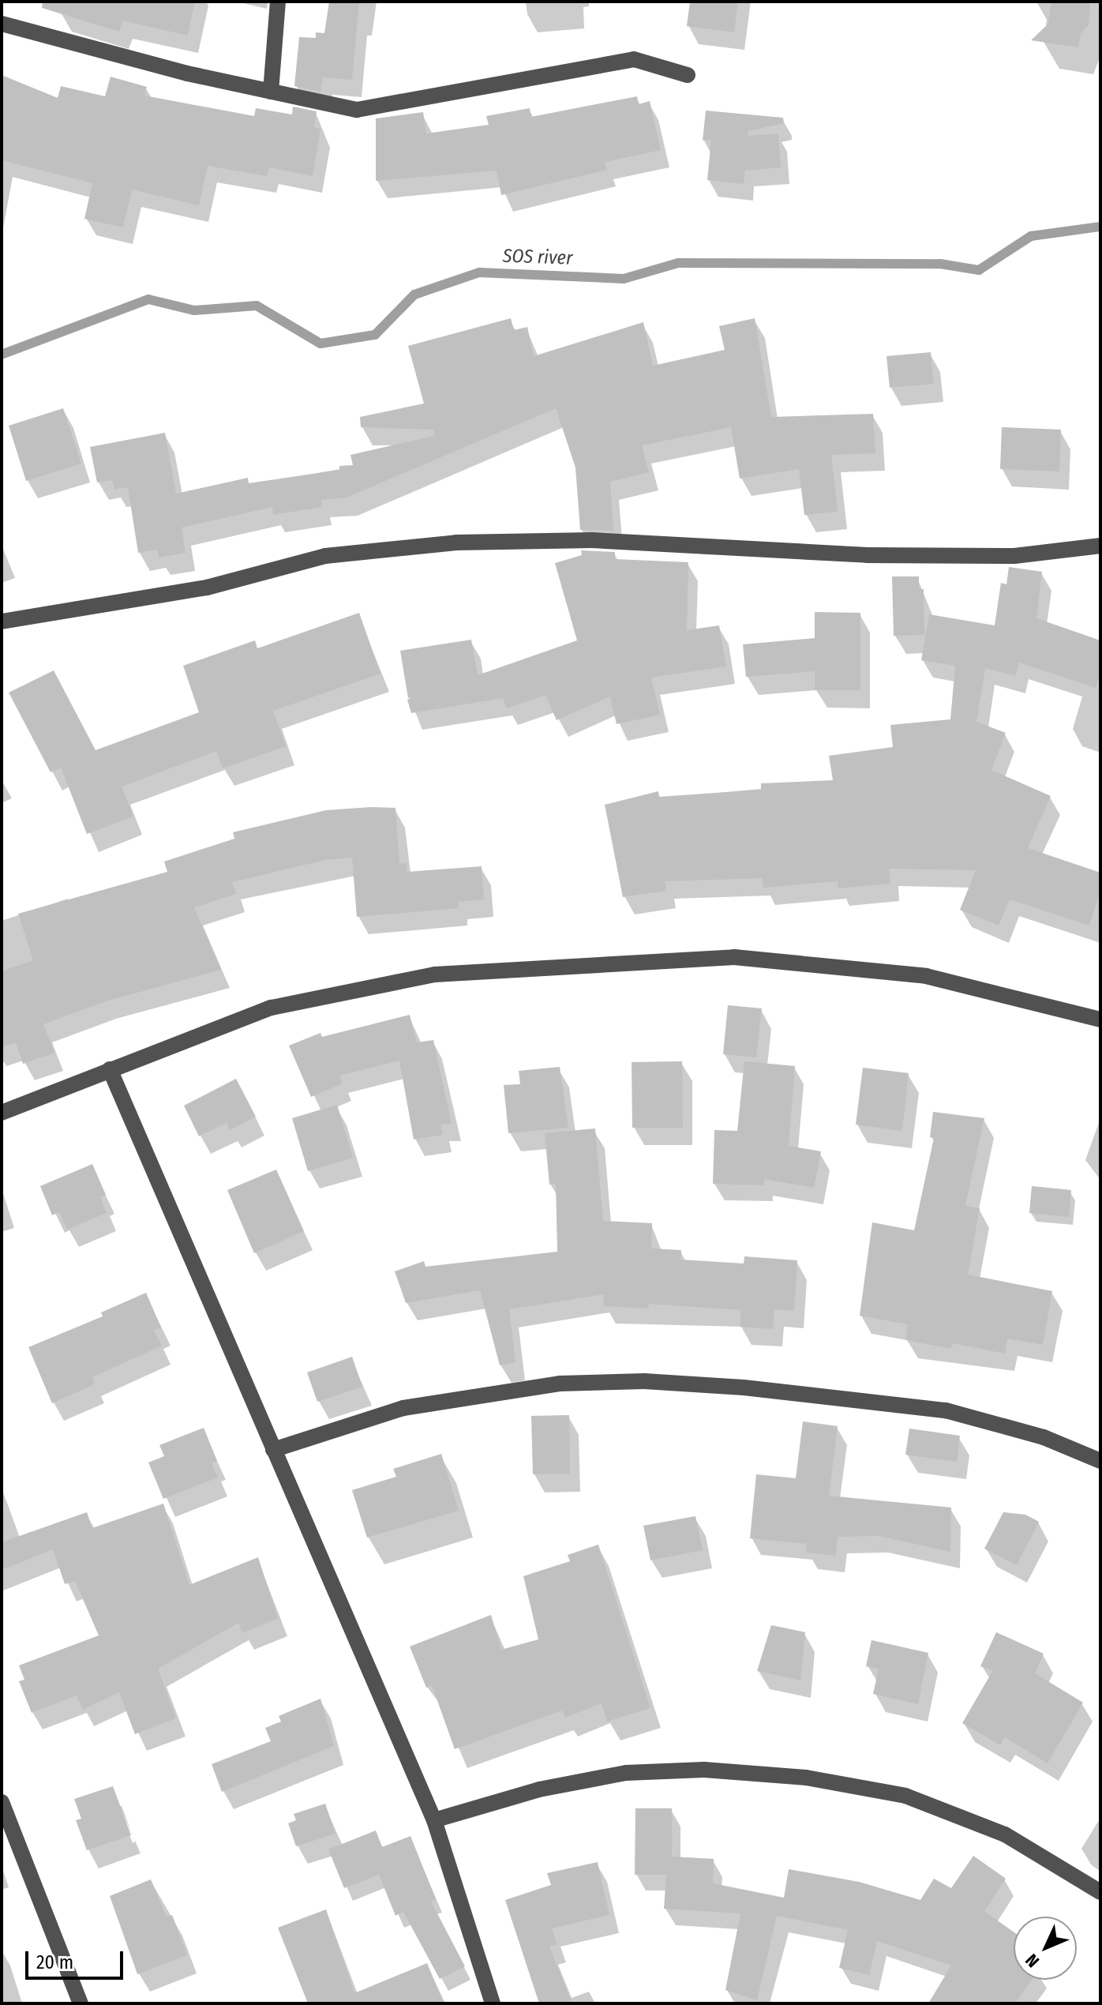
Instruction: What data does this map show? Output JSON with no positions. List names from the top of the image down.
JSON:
{
  "water": ["SOS river"],
  "scale_bar": "20 m",
  "north": "bottom left"
}
